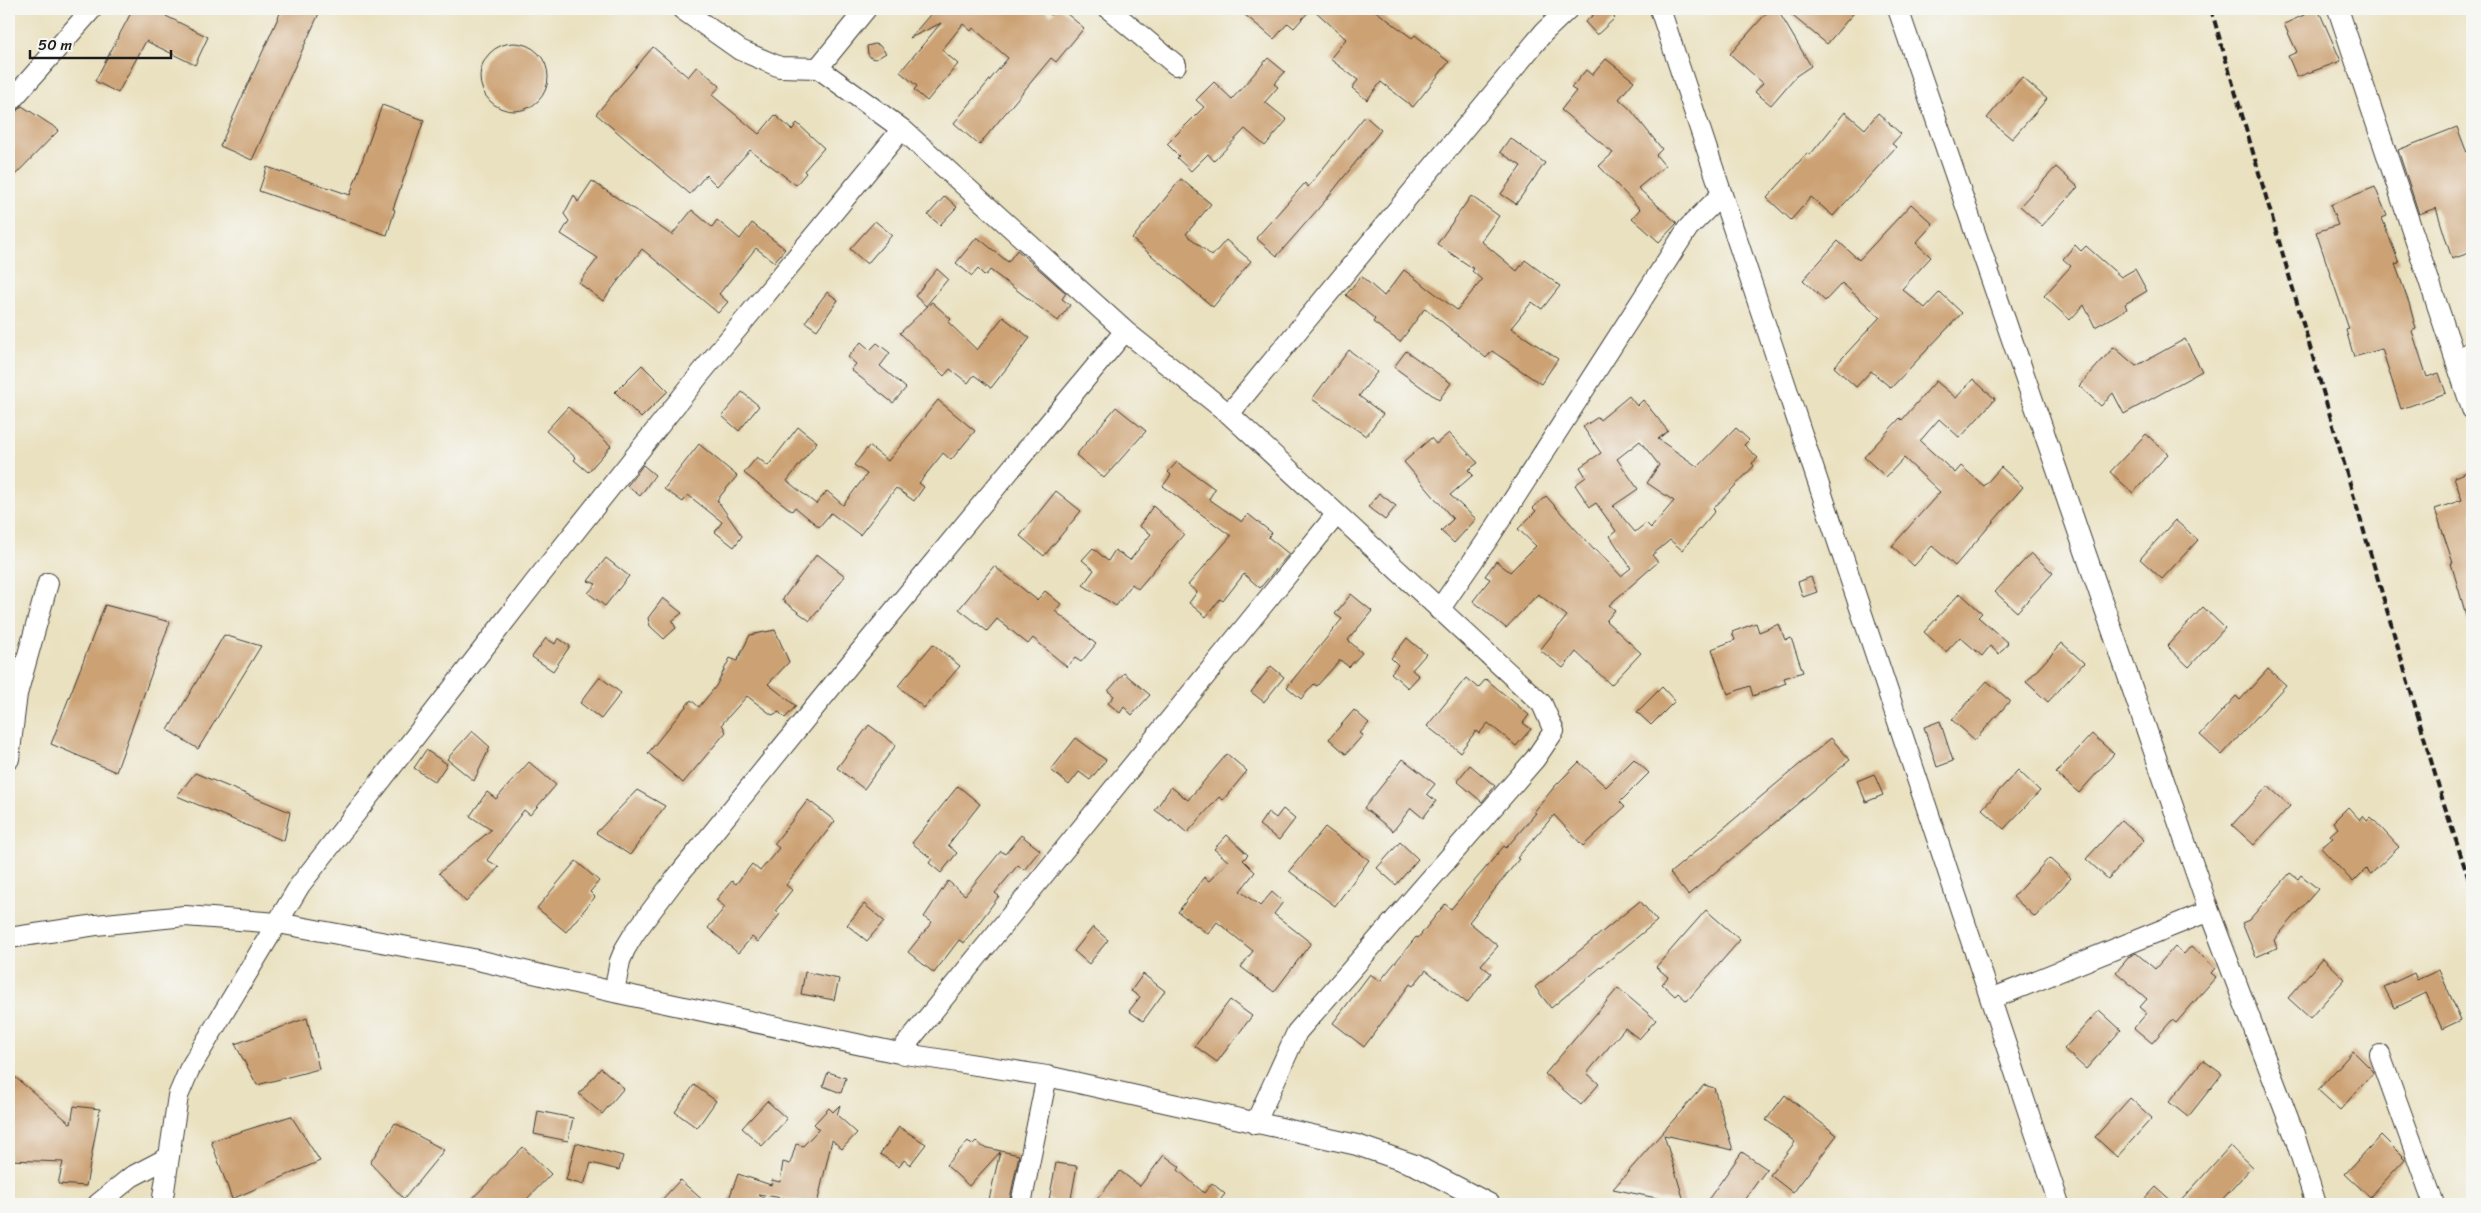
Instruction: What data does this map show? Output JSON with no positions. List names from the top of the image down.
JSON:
{
  "scale_bar": "50 m"
}
